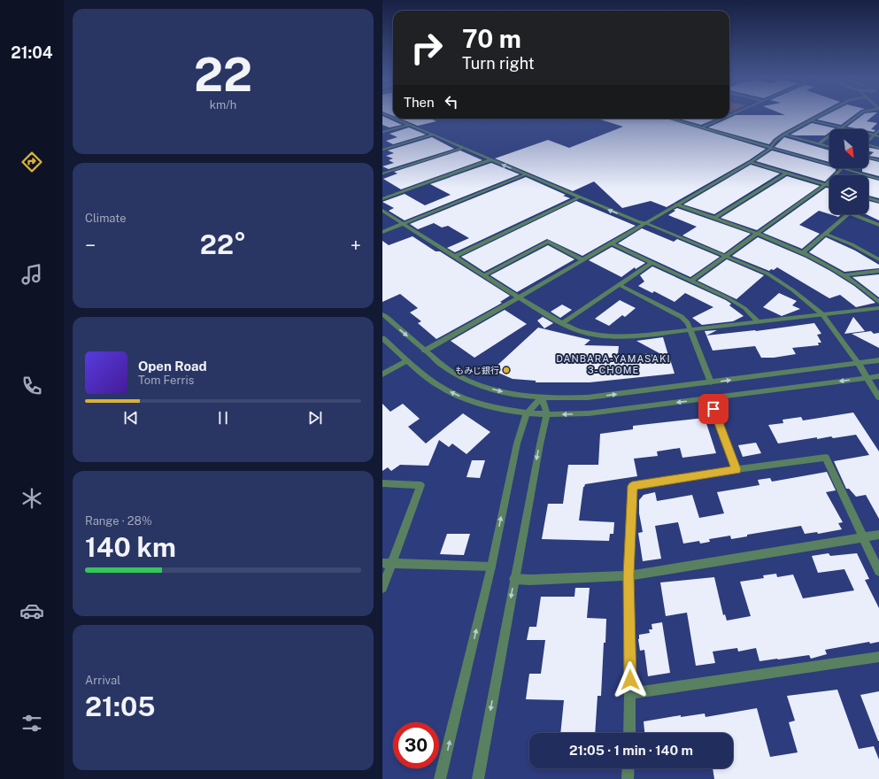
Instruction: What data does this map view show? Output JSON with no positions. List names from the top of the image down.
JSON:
{
  "districts": ["DANBARA-YAMASAKI 3-CHOME"],
  "places": ["もみじ銀行"],
  "north": "bottom right",
  "page": {
    "tabs": "21:04",
    "tile": [
      ["22", "km/h"],
      "Climate",
      ["Range · 28%", "140 km"],
      ["Arrival", "21:05"]
    ],
    "turn": ["70 m", "Turn right"],
    "then": "Then",
    "heat": ["−", "22°", "+"],
    "song": ["Open Road", "Tom Ferris"],
    "limit": "30",
    "trip": "21:05 · 1 min · 140 m"
  }
}
